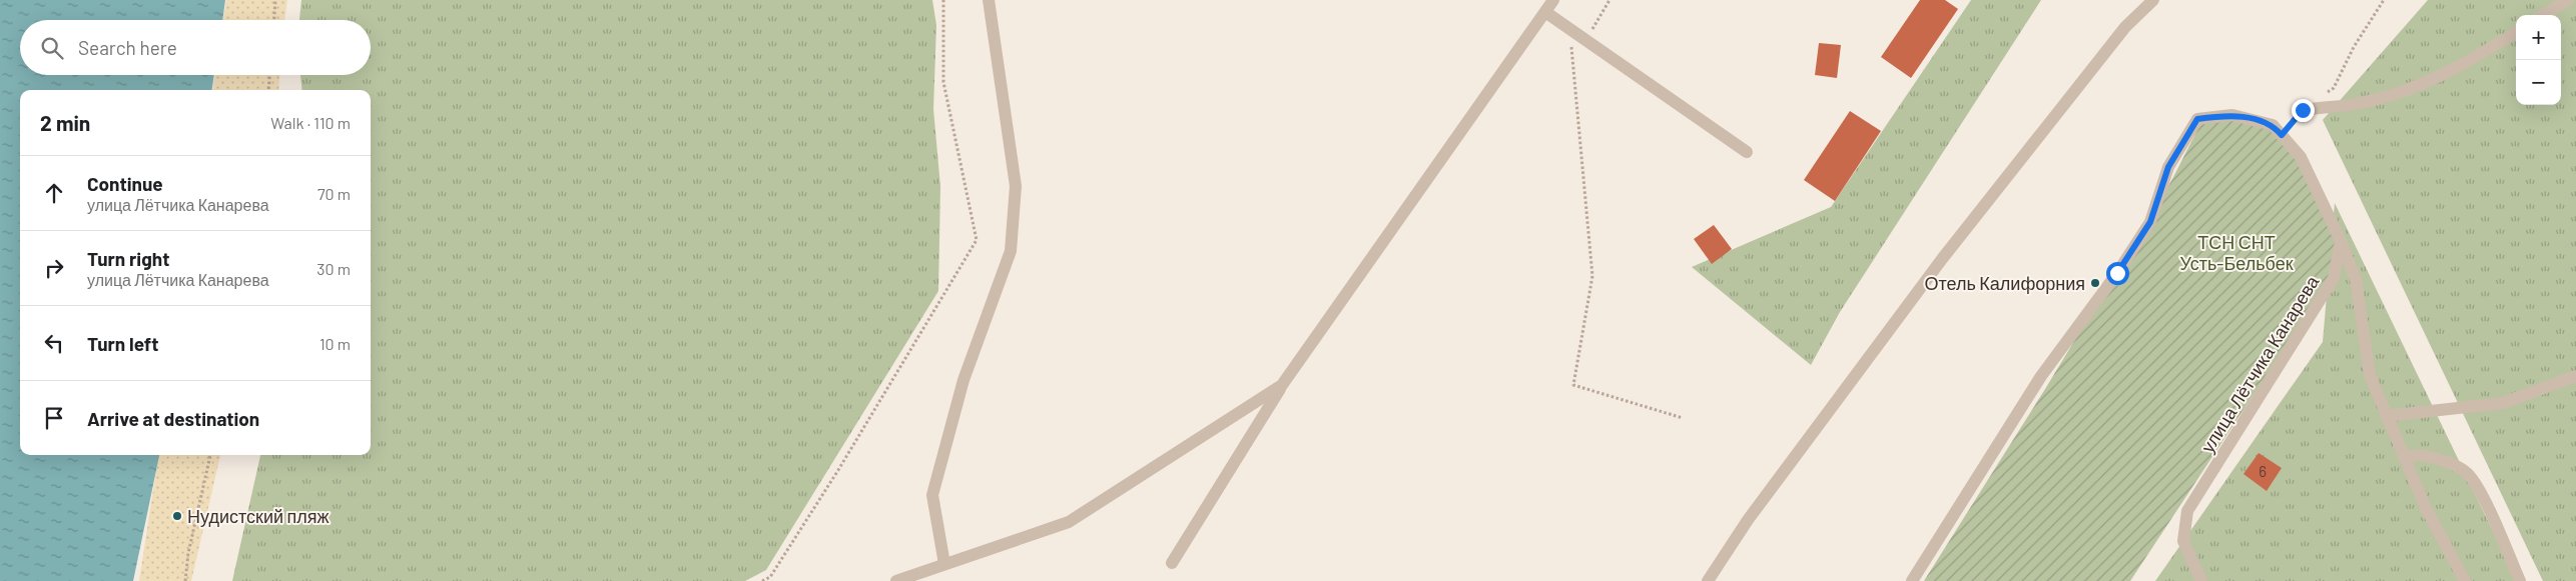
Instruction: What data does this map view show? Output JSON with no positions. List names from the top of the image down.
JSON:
{
  "streets": {
    "street": ["улица Лётчика Канарева"]
  },
  "parks": ["ТСН СНТ Усть-Бельбек"],
  "places": ["Отель Калифорния", "Нудистский пляж"],
  "house_numbers": ["6"],
  "page": {
    "map_buttons": ["+", "−"],
    "search": "Search here",
    "heading": ["2 min", "Walk · 110 m"],
    "list": [
      ["Continue", "улица Лётчика Канарева", "70 m"],
      ["Turn right", "улица Лётчика Канарева", "30 m"],
      ["Turn left", "10 m"],
      "Arrive at destination"
    ]
  }
}
